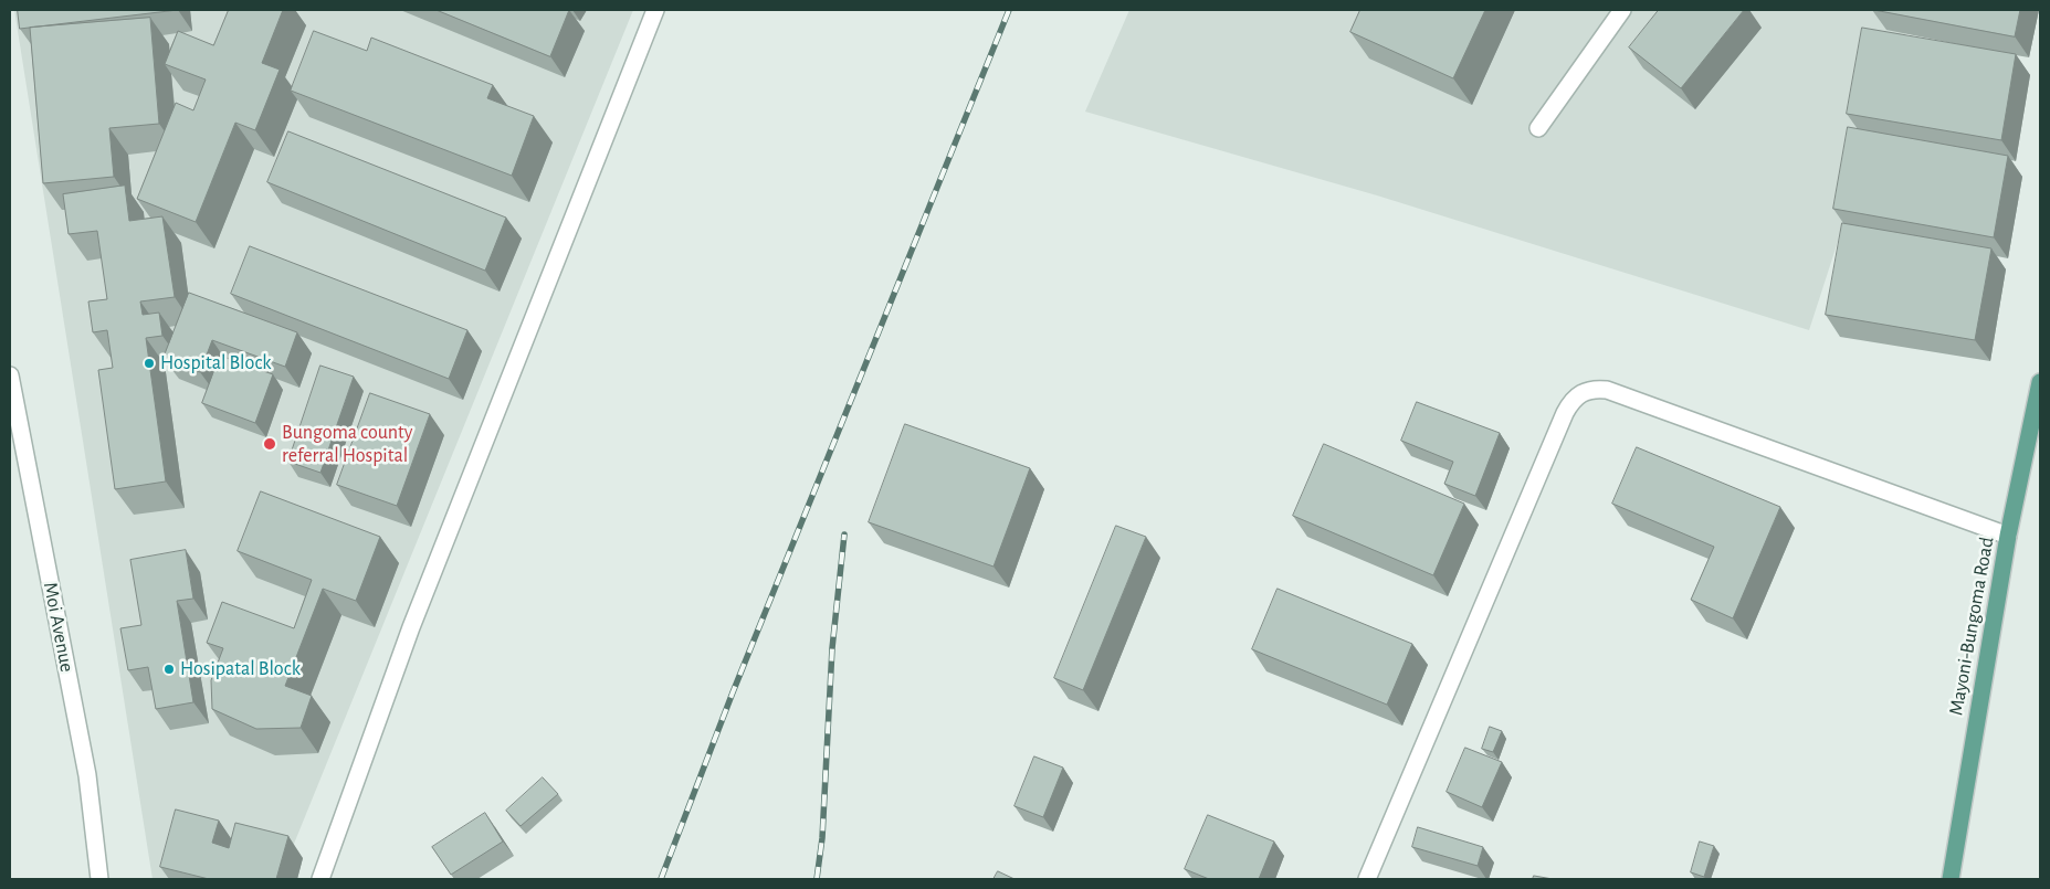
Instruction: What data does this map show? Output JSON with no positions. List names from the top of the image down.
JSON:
{
  "streets": {
    "main road": ["Mayoni-Bungoma Road"],
    "street": ["Moi Avenue"]
  },
  "places": ["Hospital Block", "Bungoma county referral Hospital", "Hosipatal Block"]
}
